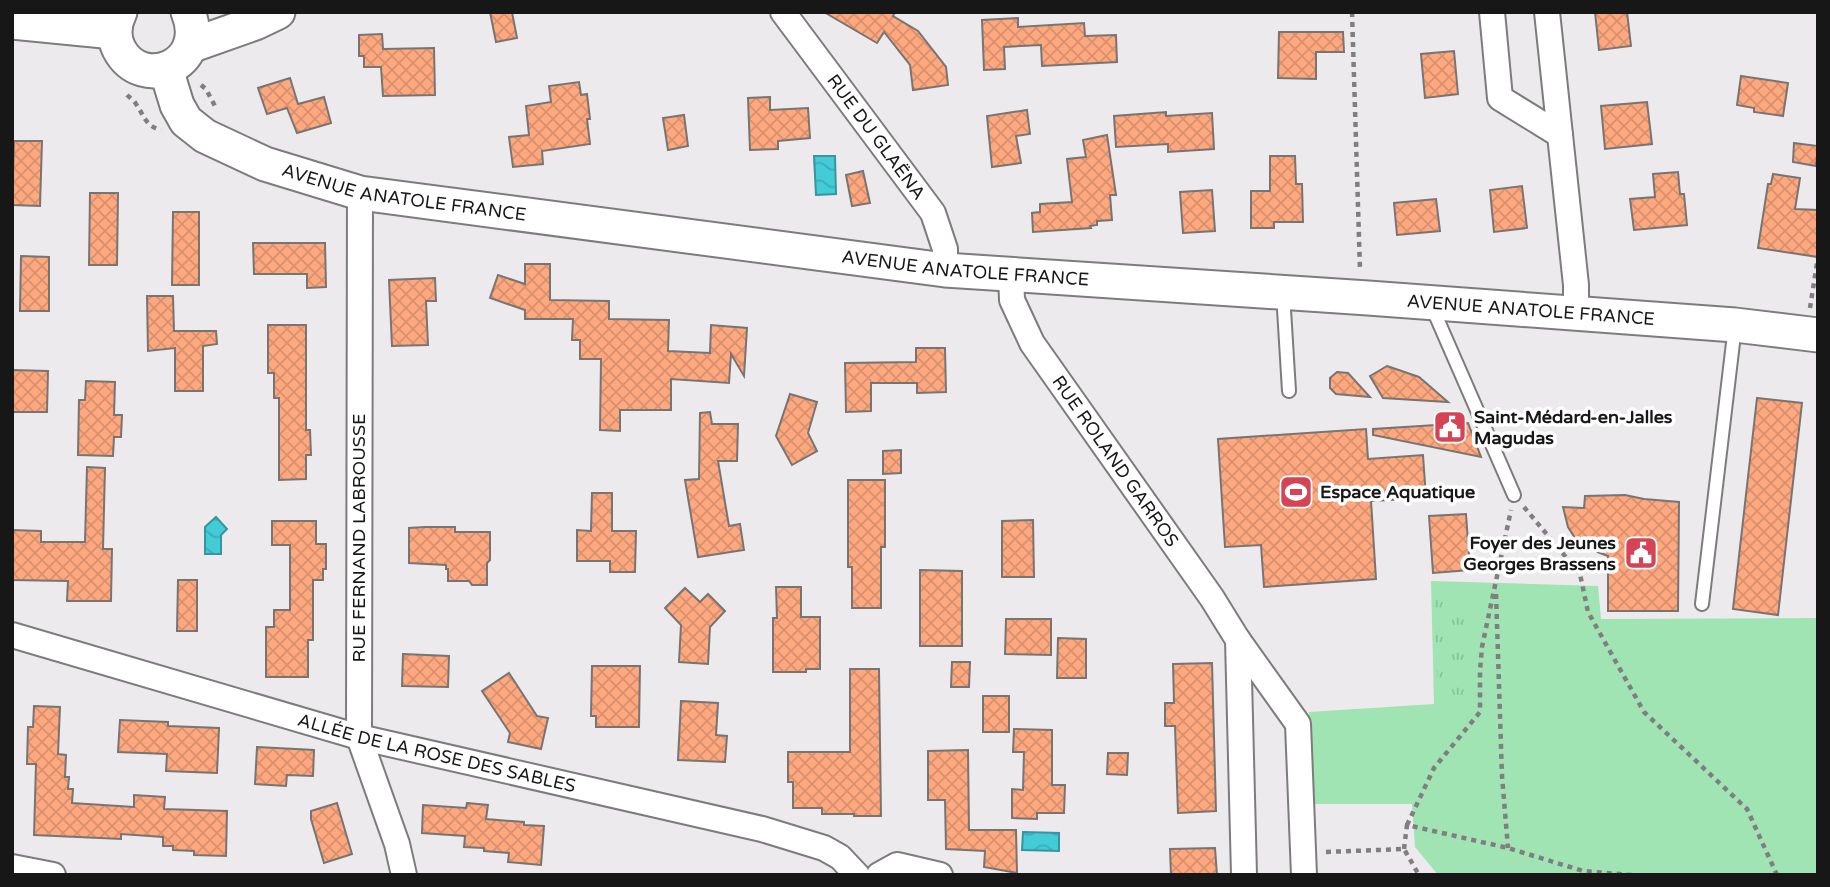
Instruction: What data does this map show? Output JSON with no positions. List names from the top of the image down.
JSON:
{
  "streets": {
    "street": [
      "RUE DU GLAËNA",
      "AVENUE ANATOLE FRANCE",
      "RUE ROLAND GARROS",
      "RUE FERNAND LABROUSSE",
      "ALLÉE DE LA ROSE DES SABLES"
    ]
  },
  "crossings": [
    ["RUE DU GLAËNA", "AVENUE ANATOLE FRANCE"],
    ["AVENUE ANATOLE FRANCE", "RUE ROLAND GARROS"],
    ["AVENUE ANATOLE FRANCE", "RUE FERNAND LABROUSSE"],
    ["RUE FERNAND LABROUSSE", "ALLÉE DE LA ROSE DES SABLES"]
  ],
  "places": {
    "public building": ["Saint-Médard-en-Jalles Magudas", "Foyer des Jeunes Georges Brassens"],
    "sports": ["Espace Aquatique"]
  }
}
